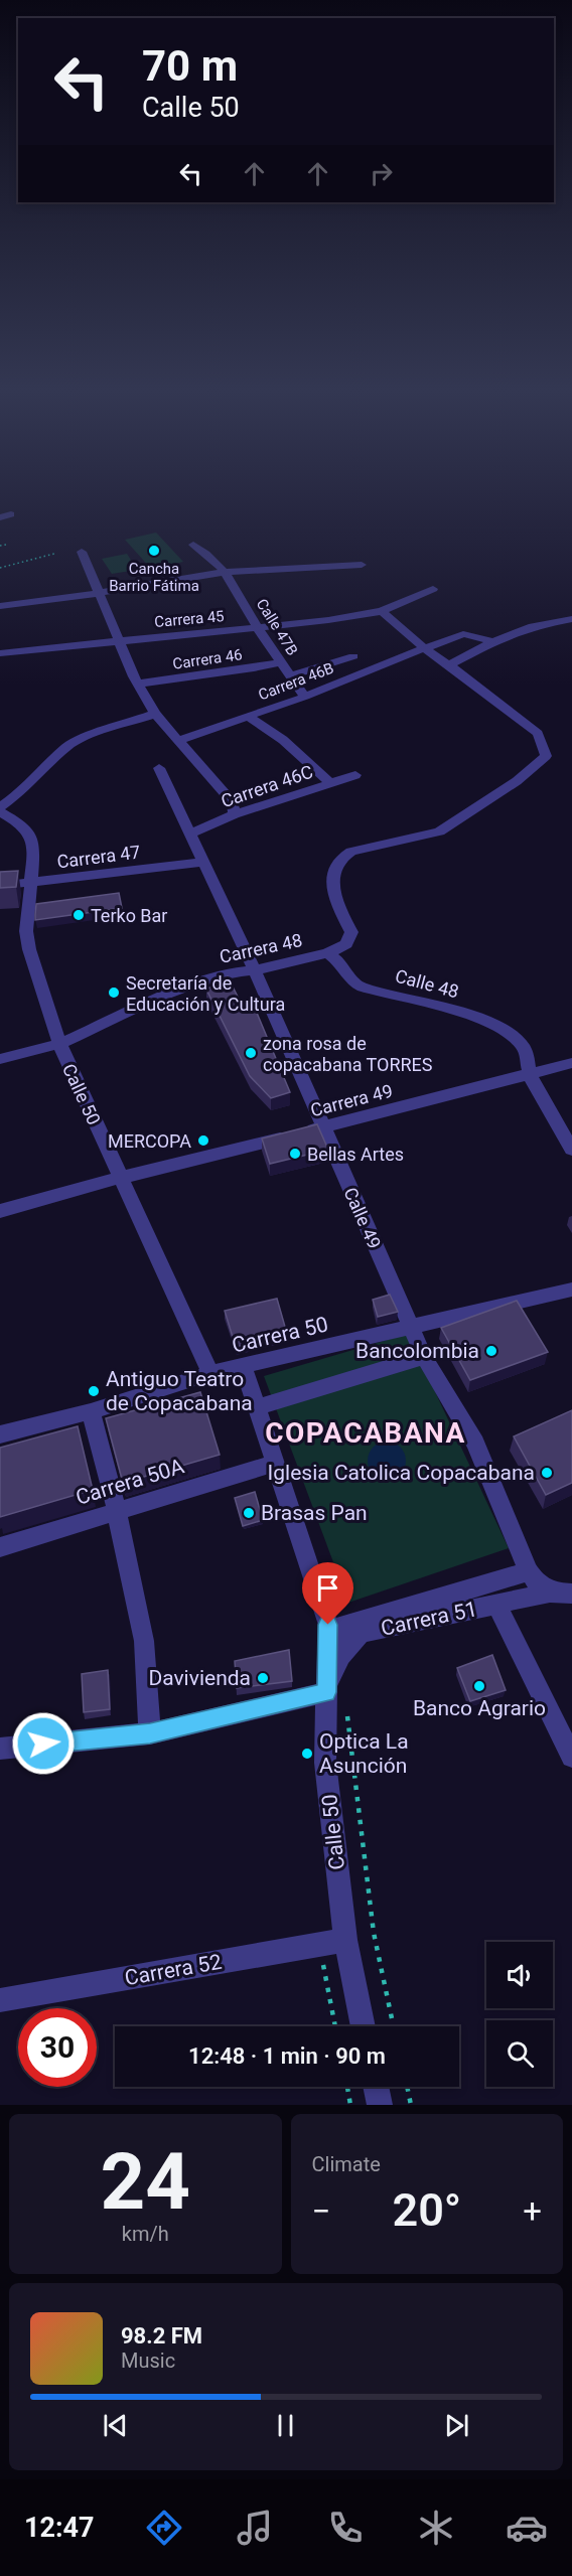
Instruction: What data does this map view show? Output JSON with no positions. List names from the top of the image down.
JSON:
{
  "streets": {
    "street": [
      "Carrera 45",
      "Calle 47B",
      "Carrera 46",
      "Carrera 46B",
      "Carrera 46C",
      "Carrera 47",
      "Carrera 48",
      "Calle 48",
      "Calle 50",
      "Carrera 49",
      "Calle 49",
      "Carrera 50",
      "Carrera 50A",
      "Carrera 51",
      "Carrera 52"
    ]
  },
  "crossings": [
    ["Carrera 45", "Calle 47B"],
    ["Calle 47B", "Carrera 46"],
    ["Calle 47B", "Carrera 46B"],
    ["Carrera 46C", "Calle 49"],
    ["Carrera 47", "Calle 50"],
    ["Carrera 47", "Calle 49"],
    ["Carrera 48", "Calle 48"],
    ["Carrera 48", "Calle 50"],
    ["Carrera 48", "Calle 49"],
    ["Calle 48", "Carrera 49"],
    ["Calle 50", "Carrera 49"],
    ["Calle 50", "Carrera 50"],
    ["Calle 50", "Carrera 50A"],
    ["Calle 50", "Carrera 51"],
    ["Calle 50", "Carrera 52"],
    ["Carrera 49", "Calle 49"],
    ["Calle 49", "Carrera 50"],
    ["Calle 49", "Carrera 51"]
  ],
  "districts": ["COPACABANA"],
  "places": [
    "Cancha Barrio Fátima",
    "Terko Bar",
    "Secretaría de Educación y Cultura",
    "zona rosa de copacabana TORRES",
    "MERCOPA",
    "Bellas Artes",
    "Bancolombia",
    "Antiguo Teatro de Copacabana",
    "Iglesia Catolica Copacabana",
    "Brasas Pan",
    "Davivienda",
    "Banco Agrario",
    "Optica La Asunción"
  ],
  "page": {
    "turn": ["70 m", "Calle 50"],
    "limit": "30",
    "trip": "12:48 · 1 min · 90 m",
    "tile": [
      ["24", "km/h"],
      "Climate"
    ],
    "heat": ["−", "20°", "+"],
    "song": ["98.2 FM", "Music"],
    "tabs": "12:47"
  }
}
